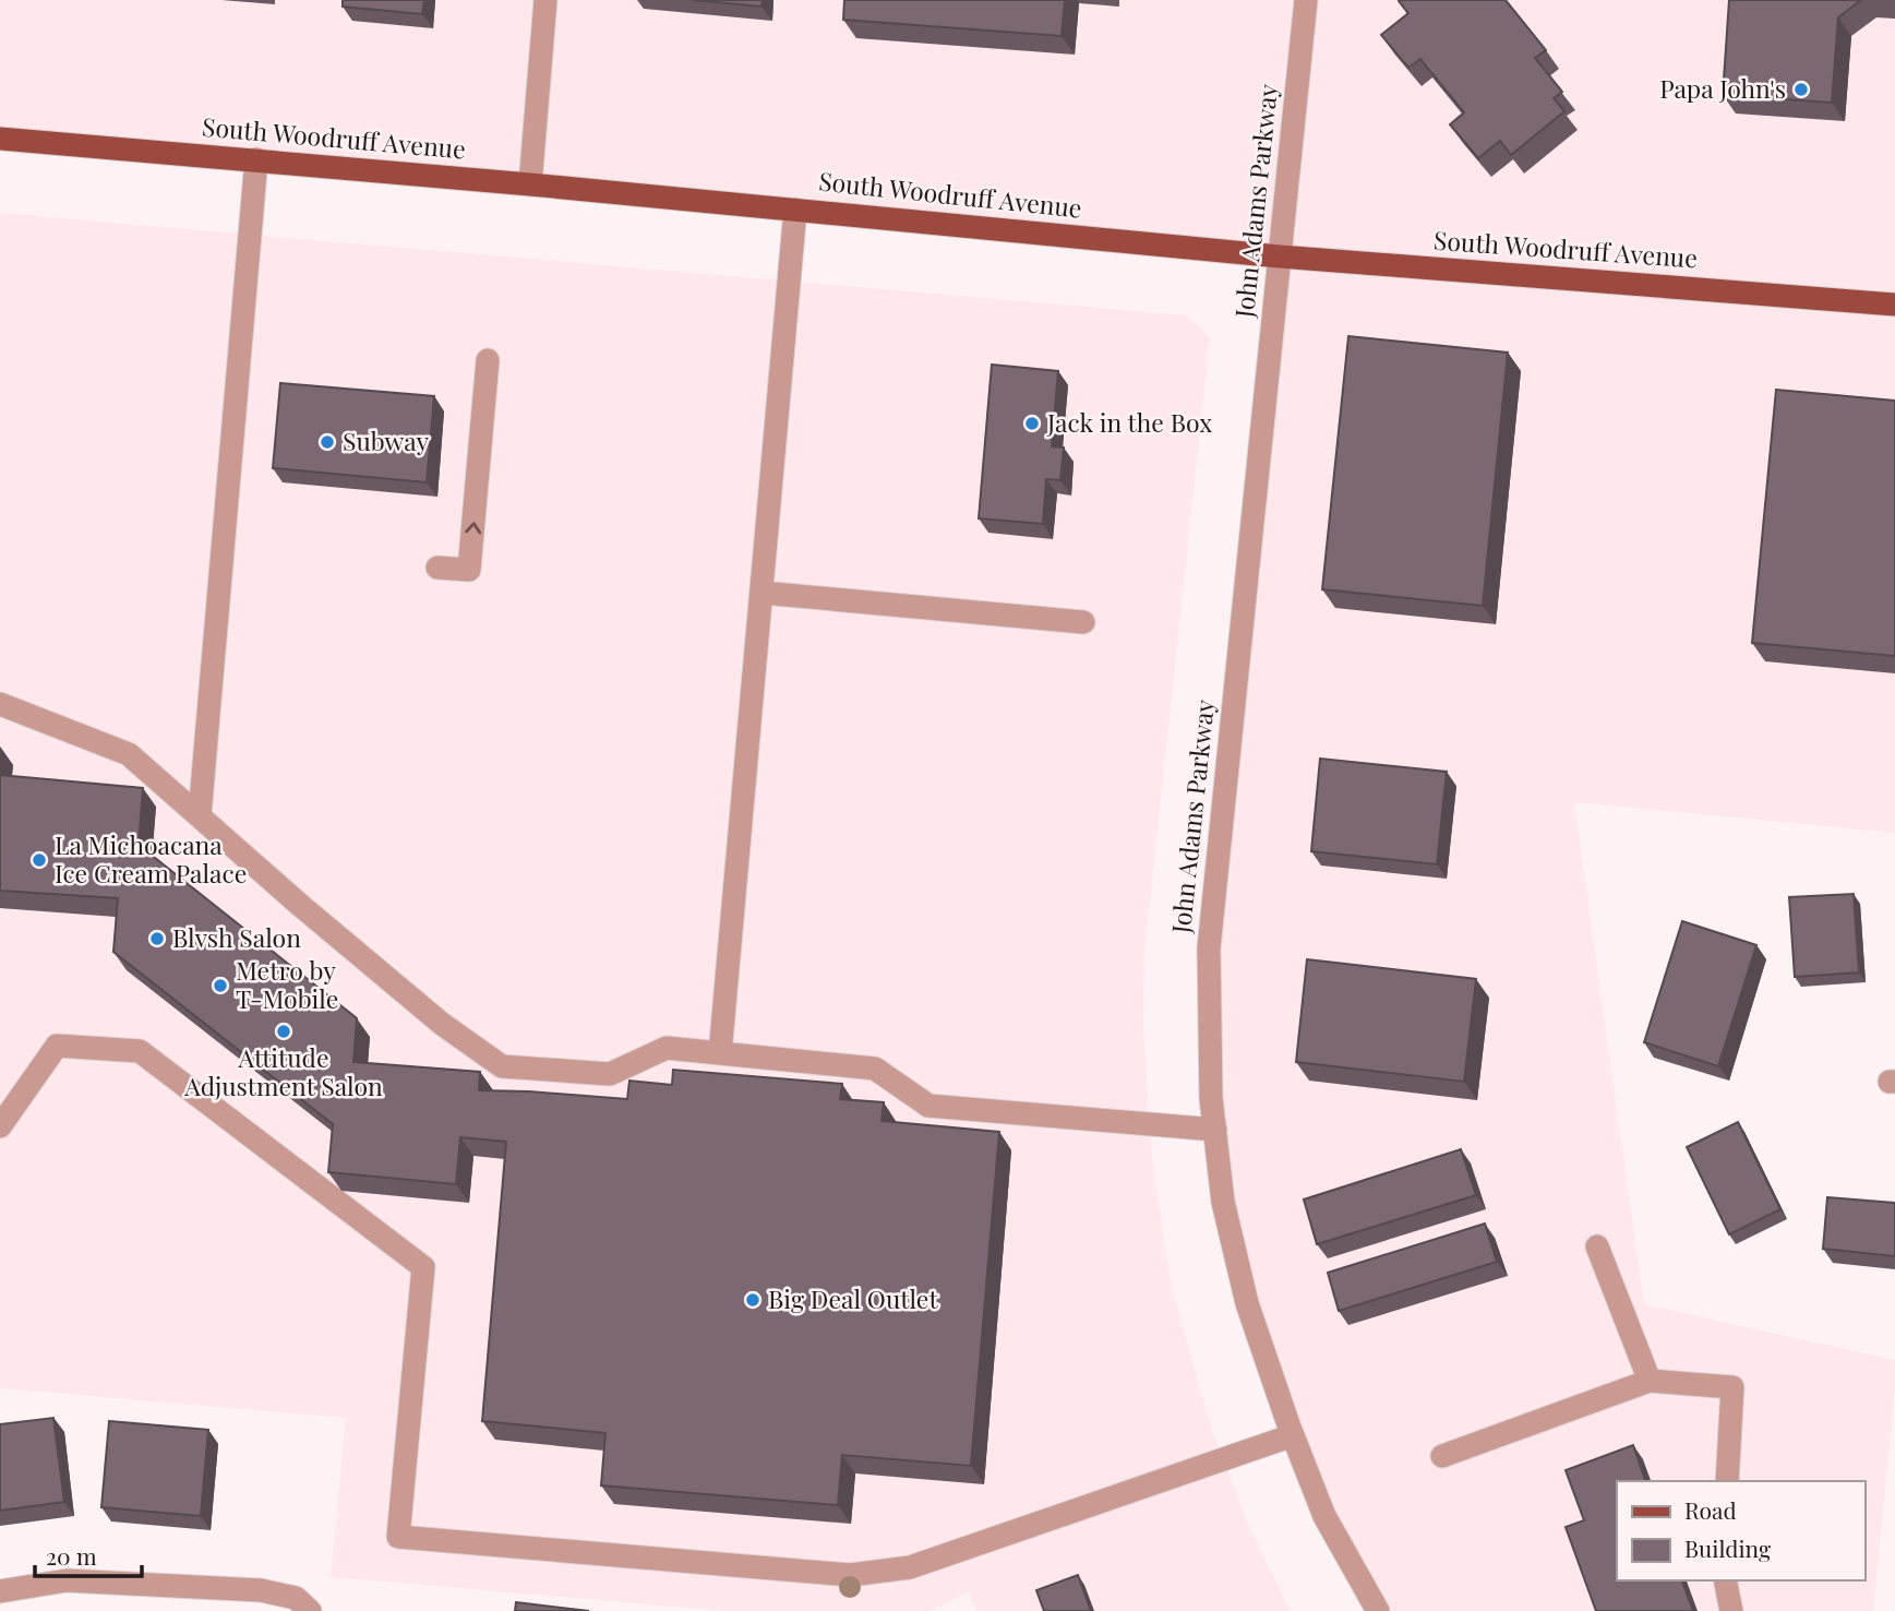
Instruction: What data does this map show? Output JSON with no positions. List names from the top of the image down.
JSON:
{
  "streets": {
    "main road": ["South Woodruff Avenue"],
    "street": ["John Adams Parkway"]
  },
  "crossings": [
    ["South Woodruff Avenue", "John Adams Parkway"]
  ],
  "places": [
    "Papa John's",
    "Jack in the Box",
    "Subway",
    "La Michoacana Ice Cream Palace",
    "Blvsh Salon",
    "Metro by T-Mobile",
    "Attitude Adjustment Salon",
    "Big Deal Outlet"
  ],
  "legend": ["Road", "Building"],
  "scale_bar": "20 m"
}
